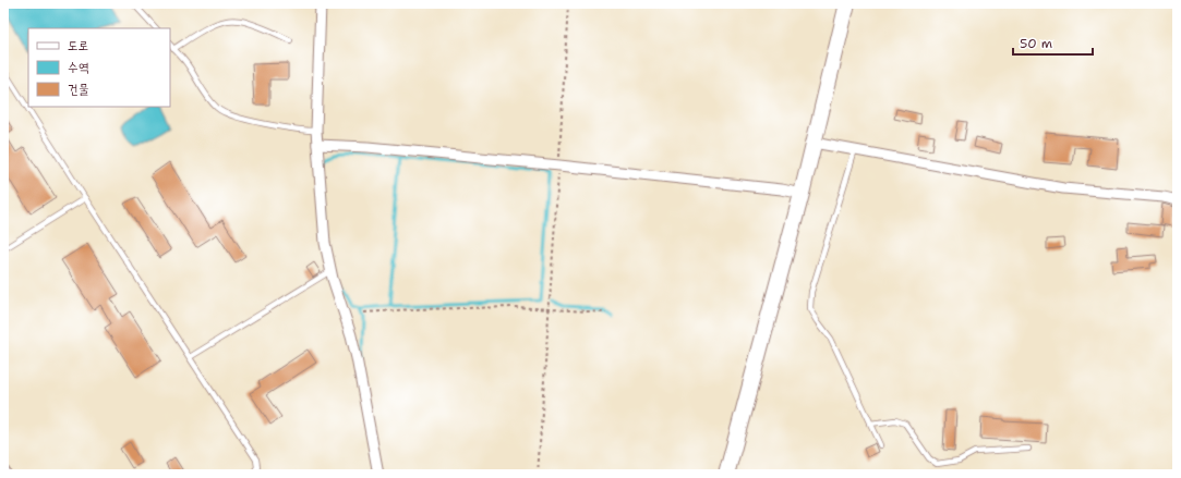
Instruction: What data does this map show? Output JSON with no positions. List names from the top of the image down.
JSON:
{
  "legend": ["도로", "수역", "건물"],
  "scale_bar": "50 m"
}
